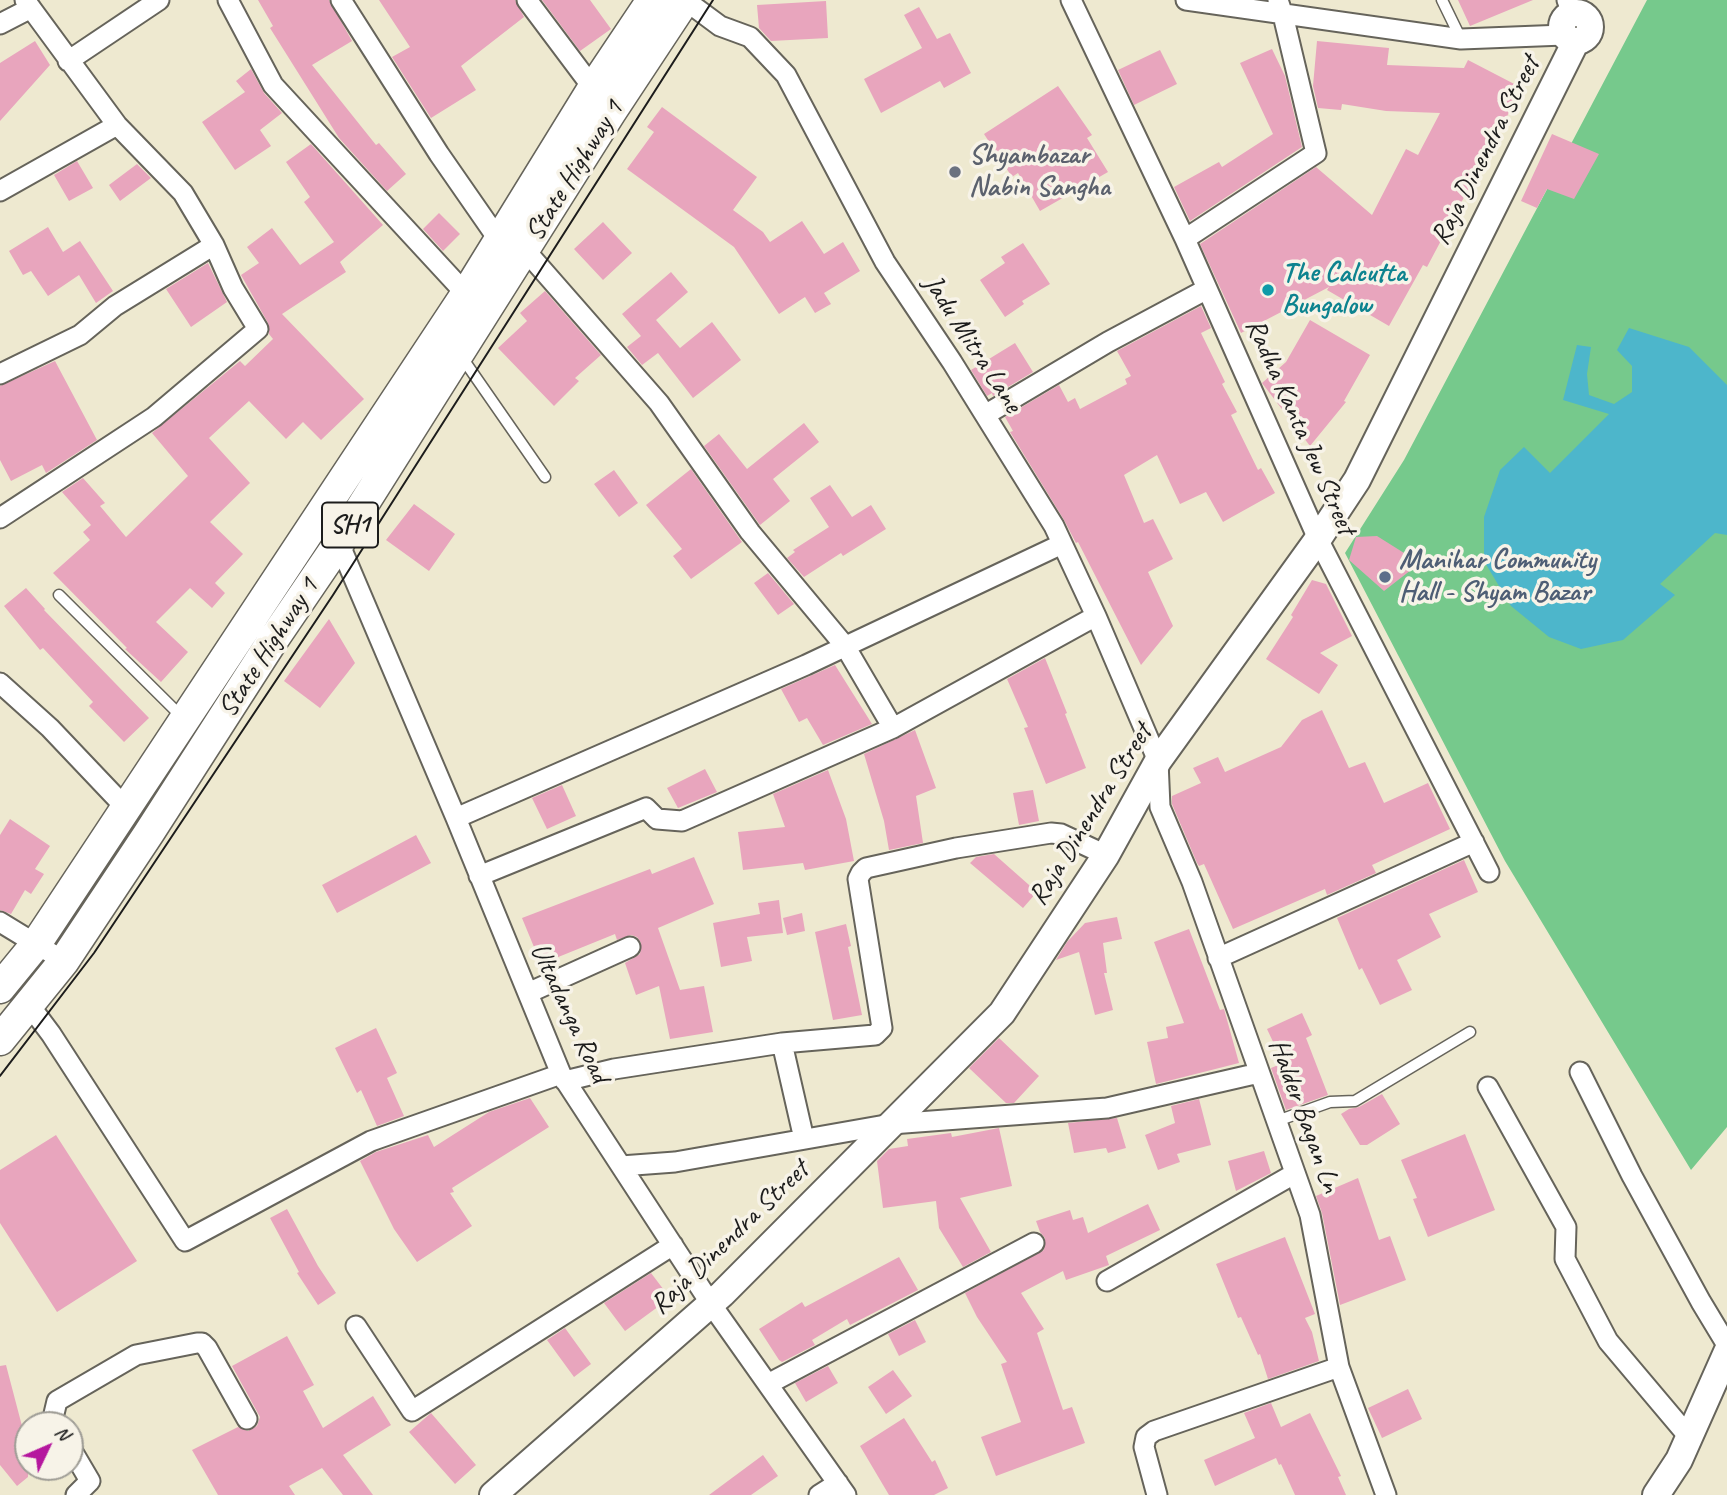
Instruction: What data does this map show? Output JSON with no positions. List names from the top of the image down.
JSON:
{
  "streets": {
    "main road": ["Raja Dinendra Street", "State Highway 1", "SH1"],
    "street": [
      "Jadu Mitra Lane",
      "Radha Kanta Jew Street",
      "Ultadanga Road",
      "Halder Bagan Ln"
    ]
  },
  "crossings": [
    ["Raja Dinendra Street", "Jadu Mitra Lane"],
    ["Raja Dinendra Street", "Radha Kanta Jew Street"],
    ["Raja Dinendra Street", "Ultadanga Road"],
    ["Raja Dinendra Street", "Halder Bagan Ln"],
    ["State Highway 1", "Jadu Mitra Lane"],
    ["State Highway 1", "SH1"],
    ["State Highway 1", "Ultadanga Road"],
    ["Jadu Mitra Lane", "Halder Bagan Ln"],
    ["SH1", "Ultadanga Road"]
  ],
  "places": ["Shyambazar Nabin Sangha", "The Calcutta Bungalow", "Manihar Community Hall - Shyam Bazar"],
  "north": "top right"
}
